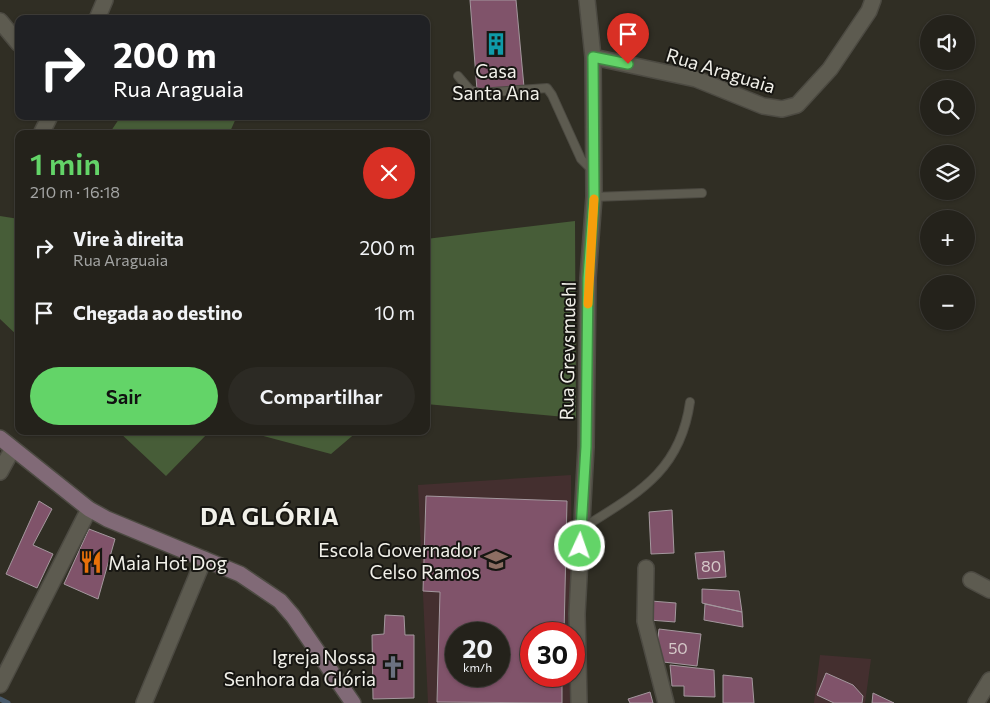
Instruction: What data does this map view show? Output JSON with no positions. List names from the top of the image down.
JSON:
{
  "streets": {
    "street": ["Rua Araguaia", "Rua Grevsmuehl"]
  },
  "crossings": [
    ["Rua Araguaia", "Rua Grevsmuehl"]
  ],
  "districts": ["DA GLÓRIA"],
  "places": {
    "building": ["Casa Santa Ana"],
    "school or university": ["Escola Governador Celso Ramos"],
    "restaurant": ["Maia Hot Dog"],
    "church": ["Igreja Nossa Senhora da Glória"]
  },
  "house_numbers": ["80", "50"],
  "page": {
    "map_buttons": ["+", "−"],
    "turn": ["200 m", "Rua Araguaia"],
    "heading": ["1 min", "210 m · 16:18"],
    "list": [
      {
        "name": "Vire à direita",
        "note": "Rua Araguaia",
        "value": "200 m"
      },
      {
        "name": "Chegada ao destino",
        "value": "10 m"
      }
    ],
    "buttons": ["Sair", "Compartilhar"],
    "speed": "20 km/h",
    "limit": "30"
  }
}
